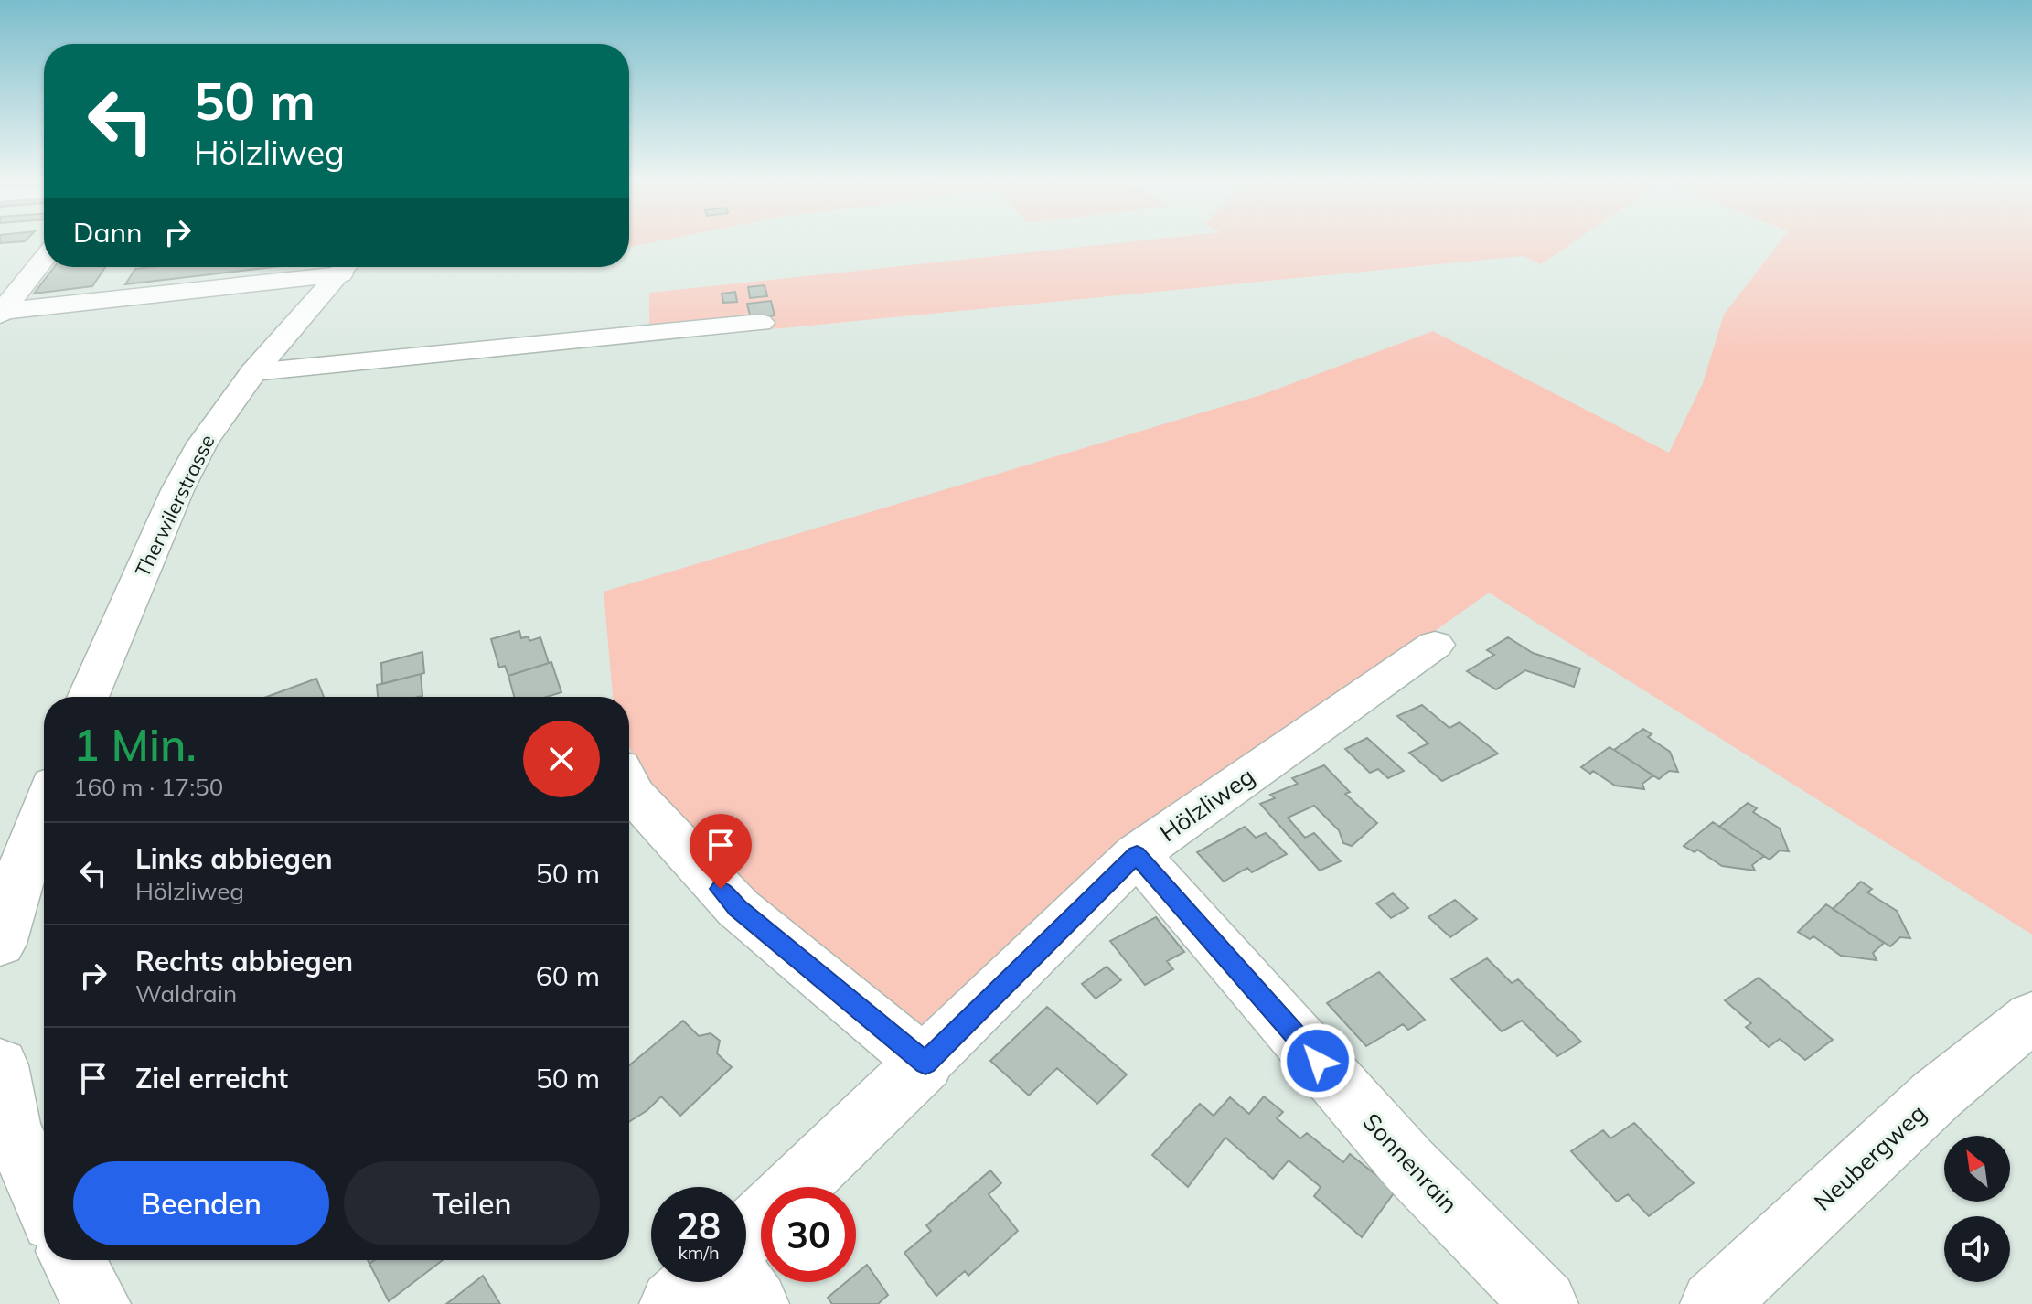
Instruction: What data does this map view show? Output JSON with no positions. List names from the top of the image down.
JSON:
{
  "streets": {
    "street": [
      "Therwilerstrasse",
      "Hölzliweg",
      "Neubergweg",
      "Sonnenrain"
    ]
  },
  "crossings": [
    ["Hölzliweg", "Sonnenrain"]
  ],
  "north": "top left",
  "page": {
    "turn": ["50 m", "Hölzliweg"],
    "then": "Dann",
    "heading": ["1 Min.", "160 m · 17:50"],
    "list": [
      {
        "name": "Links abbiegen",
        "note": "Hölzliweg",
        "value": "50 m"
      },
      {
        "name": "Rechts abbiegen",
        "note": "Waldrain",
        "value": "60 m"
      },
      {
        "name": "Ziel erreicht",
        "value": "50 m"
      }
    ],
    "buttons": ["Beenden", "Teilen"],
    "speed": "28 km/h",
    "limit": "30"
  }
}
